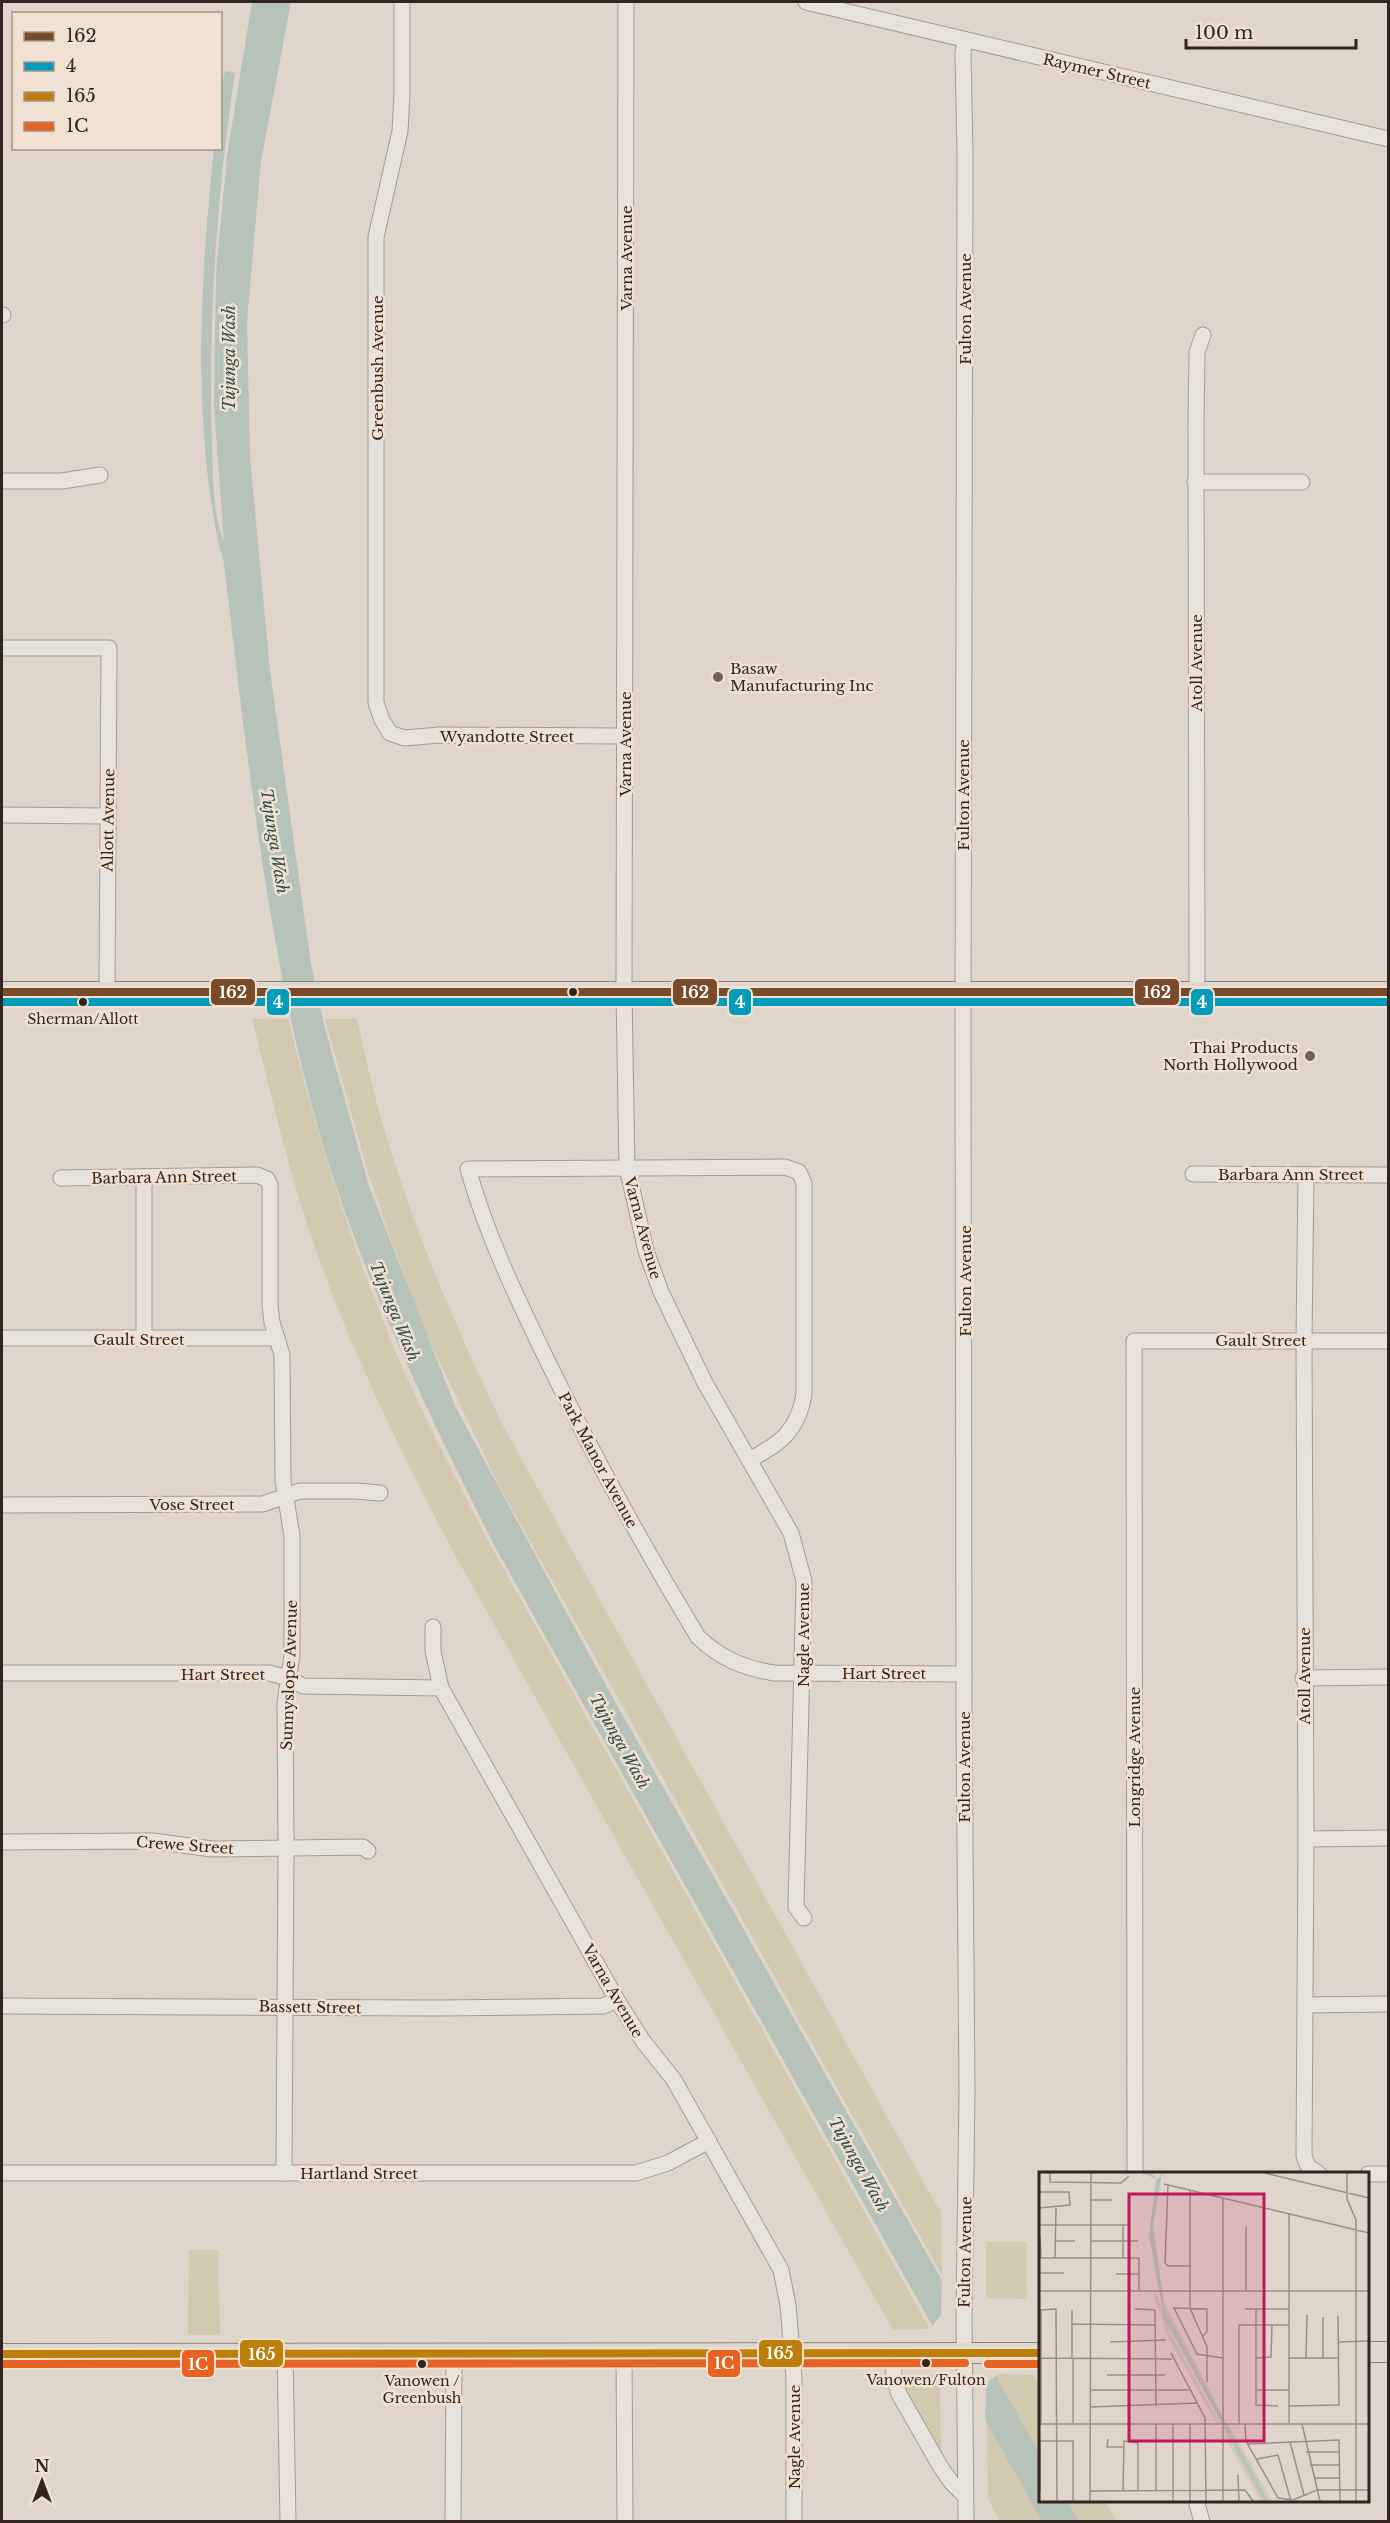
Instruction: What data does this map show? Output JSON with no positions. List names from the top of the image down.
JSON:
{
  "streets": {
    "street": [
      "Raymer Street",
      "Varna Avenue",
      "Fulton Avenue",
      "Greenbush Avenue",
      "Atoll Avenue",
      "Wyandotte Street",
      "Allott Avenue",
      "Barbara Ann Street",
      "Gault Street",
      "Park Manor Avenue",
      "Vose Street",
      "Nagle Avenue",
      "Hart Street",
      "Sunnyslope Avenue",
      "Longridge Avenue",
      "Crewe Street",
      "Bassett Street",
      "Hartland Street"
    ]
  },
  "crossings": [
    ["Raymer Street", "Fulton Avenue"],
    ["Varna Avenue", "Wyandotte Street"],
    ["Varna Avenue", "Park Manor Avenue"],
    ["Varna Avenue", "Nagle Avenue"],
    ["Varna Avenue", "Hart Street"],
    ["Varna Avenue", "Bassett Street"],
    ["Varna Avenue", "Hartland Street"],
    ["Fulton Avenue", "Hart Street"],
    ["Greenbush Avenue", "Wyandotte Street"],
    ["Atoll Avenue", "Barbara Ann Street"],
    ["Atoll Avenue", "Gault Street"],
    ["Barbara Ann Street", "Sunnyslope Avenue"],
    ["Gault Street", "Sunnyslope Avenue"],
    ["Gault Street", "Longridge Avenue"],
    ["Park Manor Avenue", "Nagle Avenue"],
    ["Park Manor Avenue", "Hart Street"],
    ["Vose Street", "Sunnyslope Avenue"],
    ["Nagle Avenue", "Hart Street"],
    ["Hart Street", "Sunnyslope Avenue"],
    ["Sunnyslope Avenue", "Crewe Street"],
    ["Sunnyslope Avenue", "Bassett Street"],
    ["Sunnyslope Avenue", "Hartland Street"]
  ],
  "water": ["Tujunga Wash"],
  "places": [
    "Basaw Manufacturing Inc",
    "Sherman/Allott",
    "Thai Products North Hollywood",
    "Vanowen/Fulton",
    "Vanowen / Greenbush"
  ],
  "lines": [
    "transit line 162",
    "transit line 4",
    "transit line 165",
    "transit line 1C"
  ],
  "legend": [
    "162",
    "4",
    "165",
    "1C"
  ],
  "scale_bar": "100 m",
  "north": "top"
}
